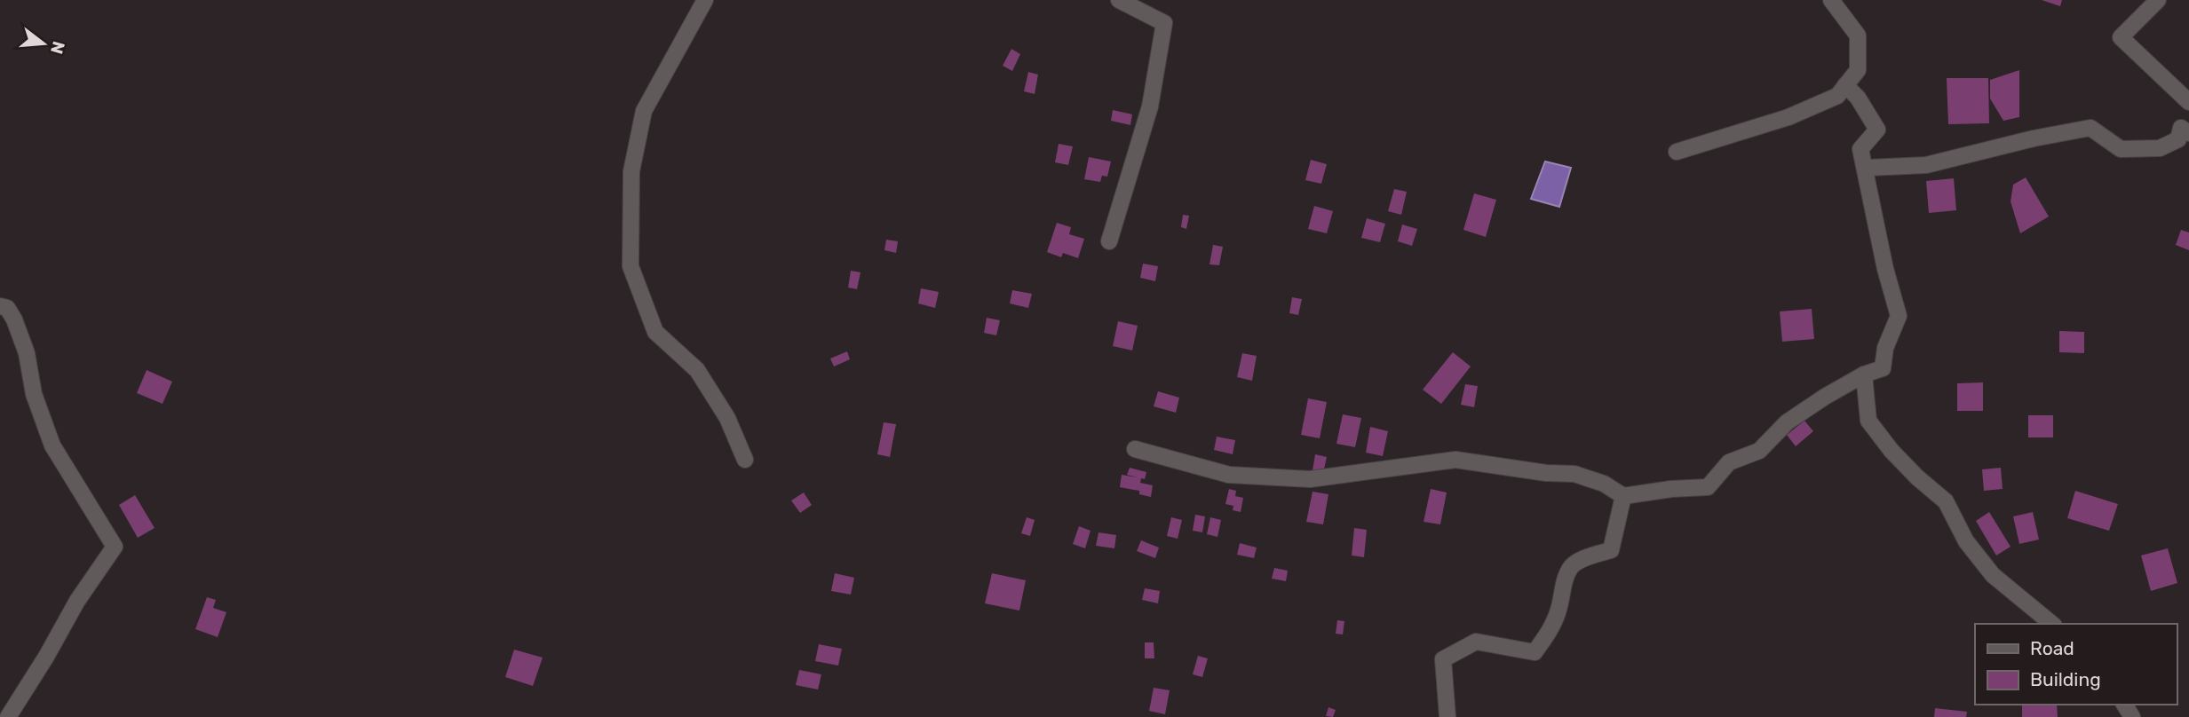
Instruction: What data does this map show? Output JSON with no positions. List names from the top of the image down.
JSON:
{
  "legend": ["Road", "Building"],
  "north": "right"
}
